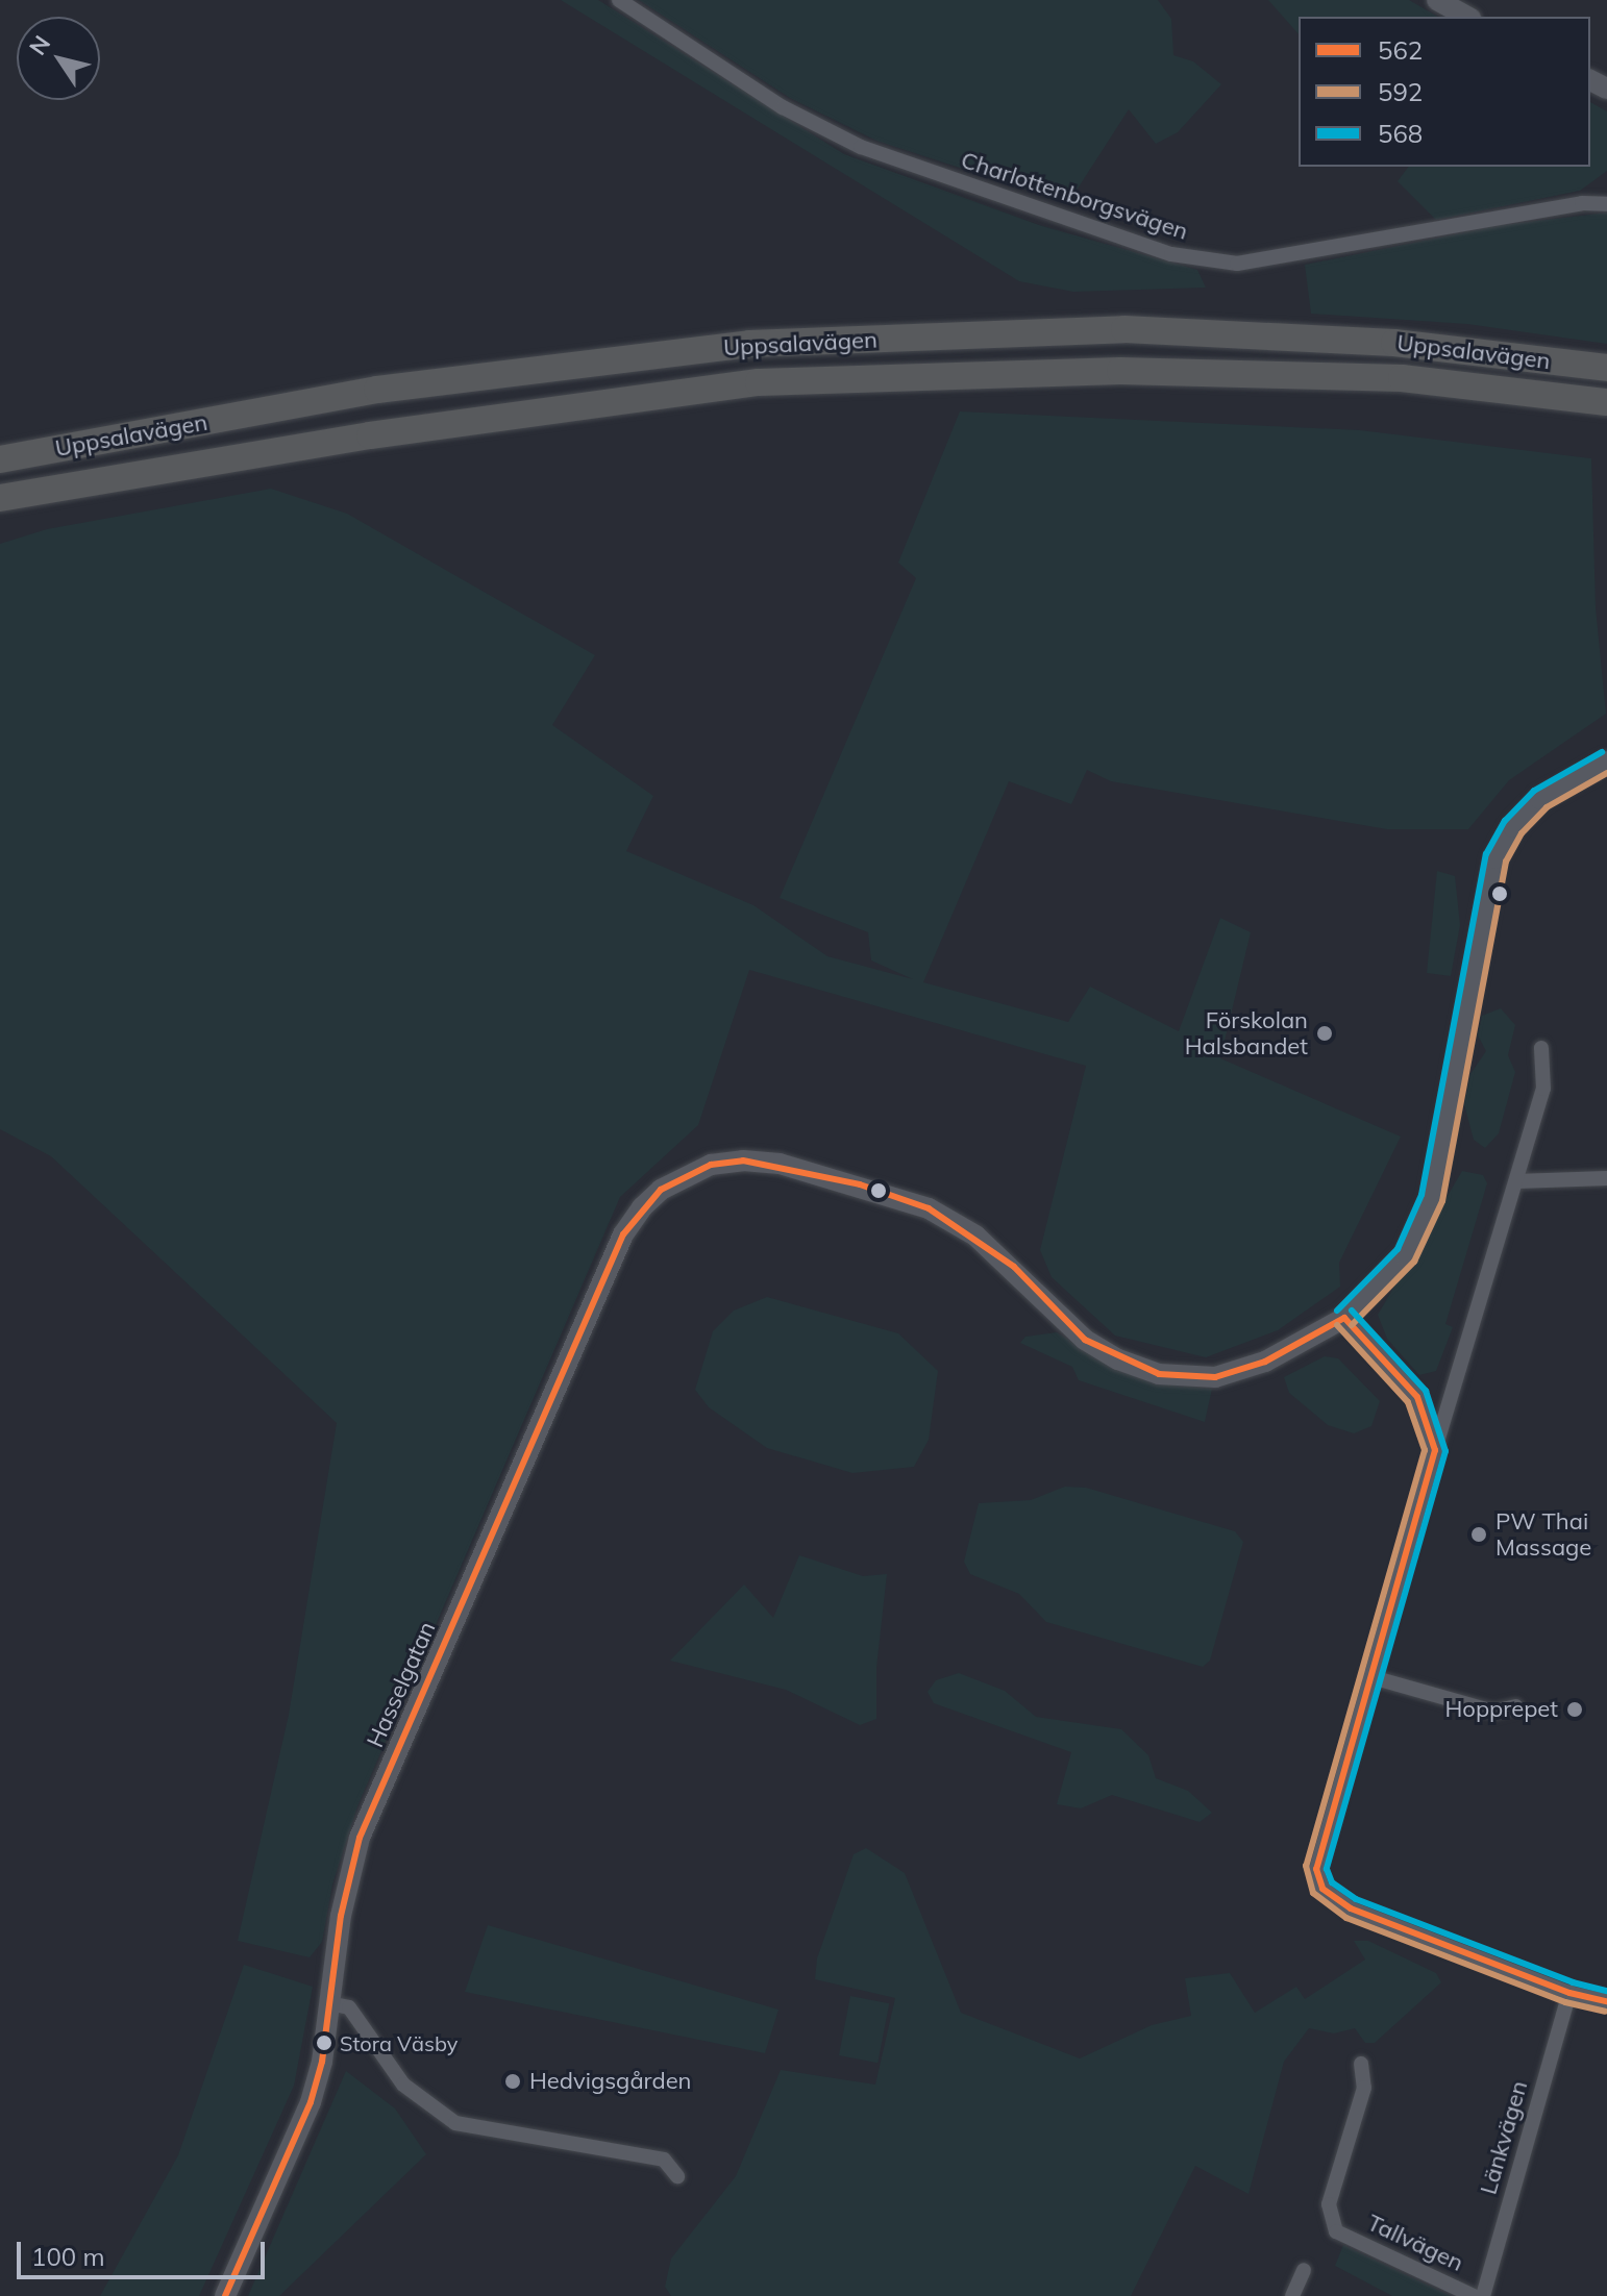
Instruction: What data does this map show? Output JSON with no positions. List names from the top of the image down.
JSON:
{
  "streets": {
    "highway": ["Uppsalavägen"],
    "street": [
      "Charlottenborgsvägen",
      "Hasselgatan",
      "Länkvägen",
      "Tallvägen"
    ]
  },
  "places": [
    "Förskolan Halsbandet",
    "PW Thai Massage",
    "Hopprepet",
    "Stora Väsby",
    "Hedvigsgården"
  ],
  "lines": ["transit line 568", "transit line 592", "transit line 562"],
  "legend": ["562", "592", "568"],
  "scale_bar": "100 m",
  "north": "top left"
}
